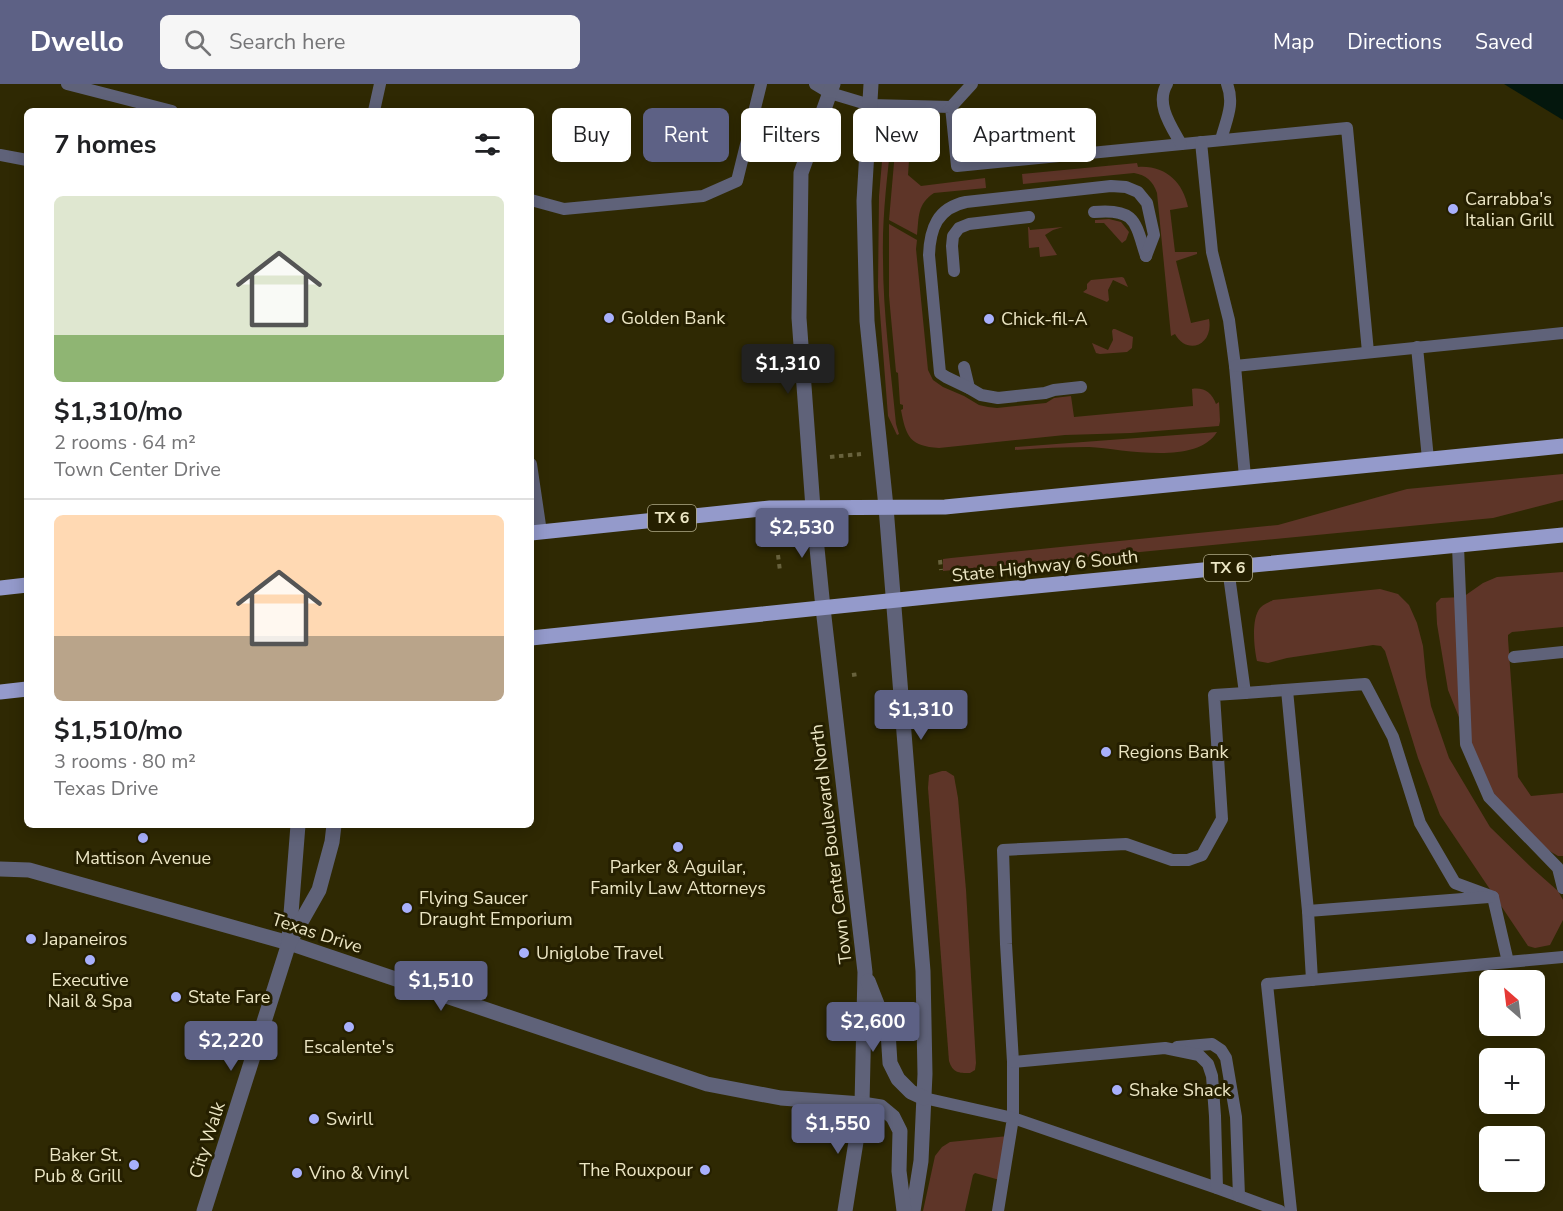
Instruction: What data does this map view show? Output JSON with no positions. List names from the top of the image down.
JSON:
{
  "streets": {
    "main road": ["TX 6", "State Highway 6 South"],
    "street": ["Town Center Boulevard North", "Texas Drive", "City Walk"]
  },
  "crossings": [
    ["TX 6", "Town Center Boulevard North"],
    ["State Highway 6 South", "Town Center Boulevard North"],
    ["Town Center Boulevard North", "Texas Drive"],
    ["Texas Drive", "City Walk"]
  ],
  "places": [
    "Carrabba's Italian Grill",
    "Golden Bank",
    "Chick-fil-A",
    "Regions Bank",
    "Mattison Avenue",
    "Parker & Aguilar, Family Law Attorneys",
    "Flying Saucer Draught Emporium",
    "Japaneiros",
    "Uniglobe Travel",
    "Executive Nail & Spa",
    "State Fare",
    "Escalente's",
    "Shake Shack",
    "Swirll",
    "Baker St. Pub & Grill",
    "The Rouxpour",
    "Vino & Vinyl"
  ],
  "north": "top left",
  "page": {
    "header": "Dwello",
    "search": "Search here",
    "nav": ["Map", "Directions", "Saved"],
    "chip": [
      "Buy",
      "Rent",
      "Filters",
      "New",
      "Apartment"
    ],
    "heading": "7 homes",
    "list": [
      {
        "name": "$1,310/mo",
        "note": "2 rooms · 64 m² · Town Center Drive"
      },
      {
        "name": "$1,510/mo",
        "note": "3 rooms · 80 m² · Texas Drive"
      }
    ],
    "price": [
      "$1,310",
      "$2,530",
      "$1,310",
      "$1,510",
      "$2,600",
      "$2,220",
      "$1,550"
    ],
    "map_buttons": ["+", "−"]
  }
}
